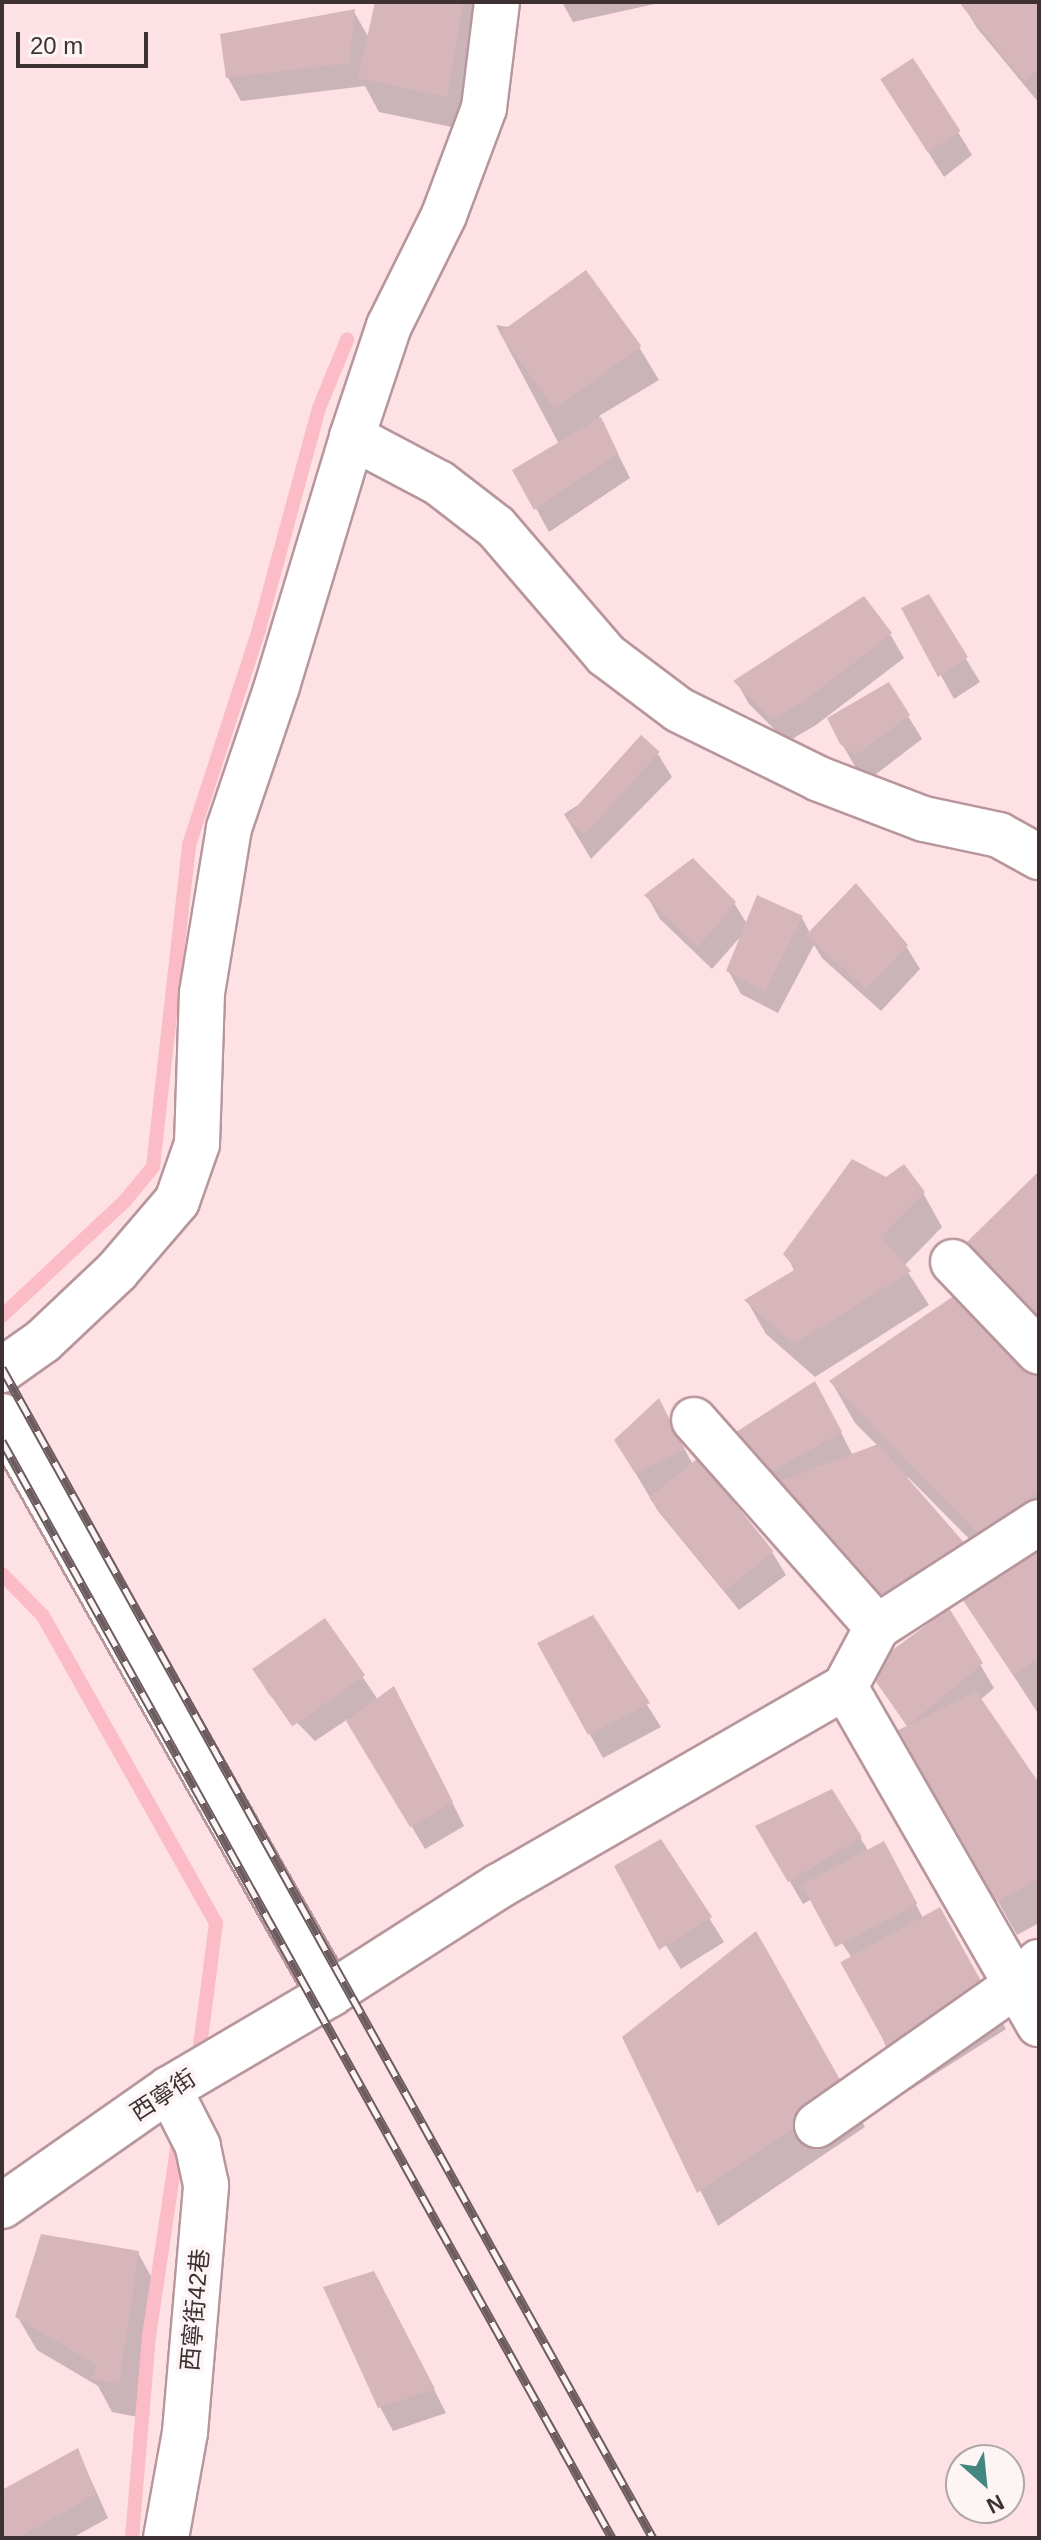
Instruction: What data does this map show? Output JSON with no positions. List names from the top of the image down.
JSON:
{
  "streets": {
    "street": ["西寧街", "西寧街42巷"]
  },
  "crossings": [
    ["西寧街", "西寧街42巷"]
  ],
  "scale_bar": "20 m",
  "north": "bottom right"
}
